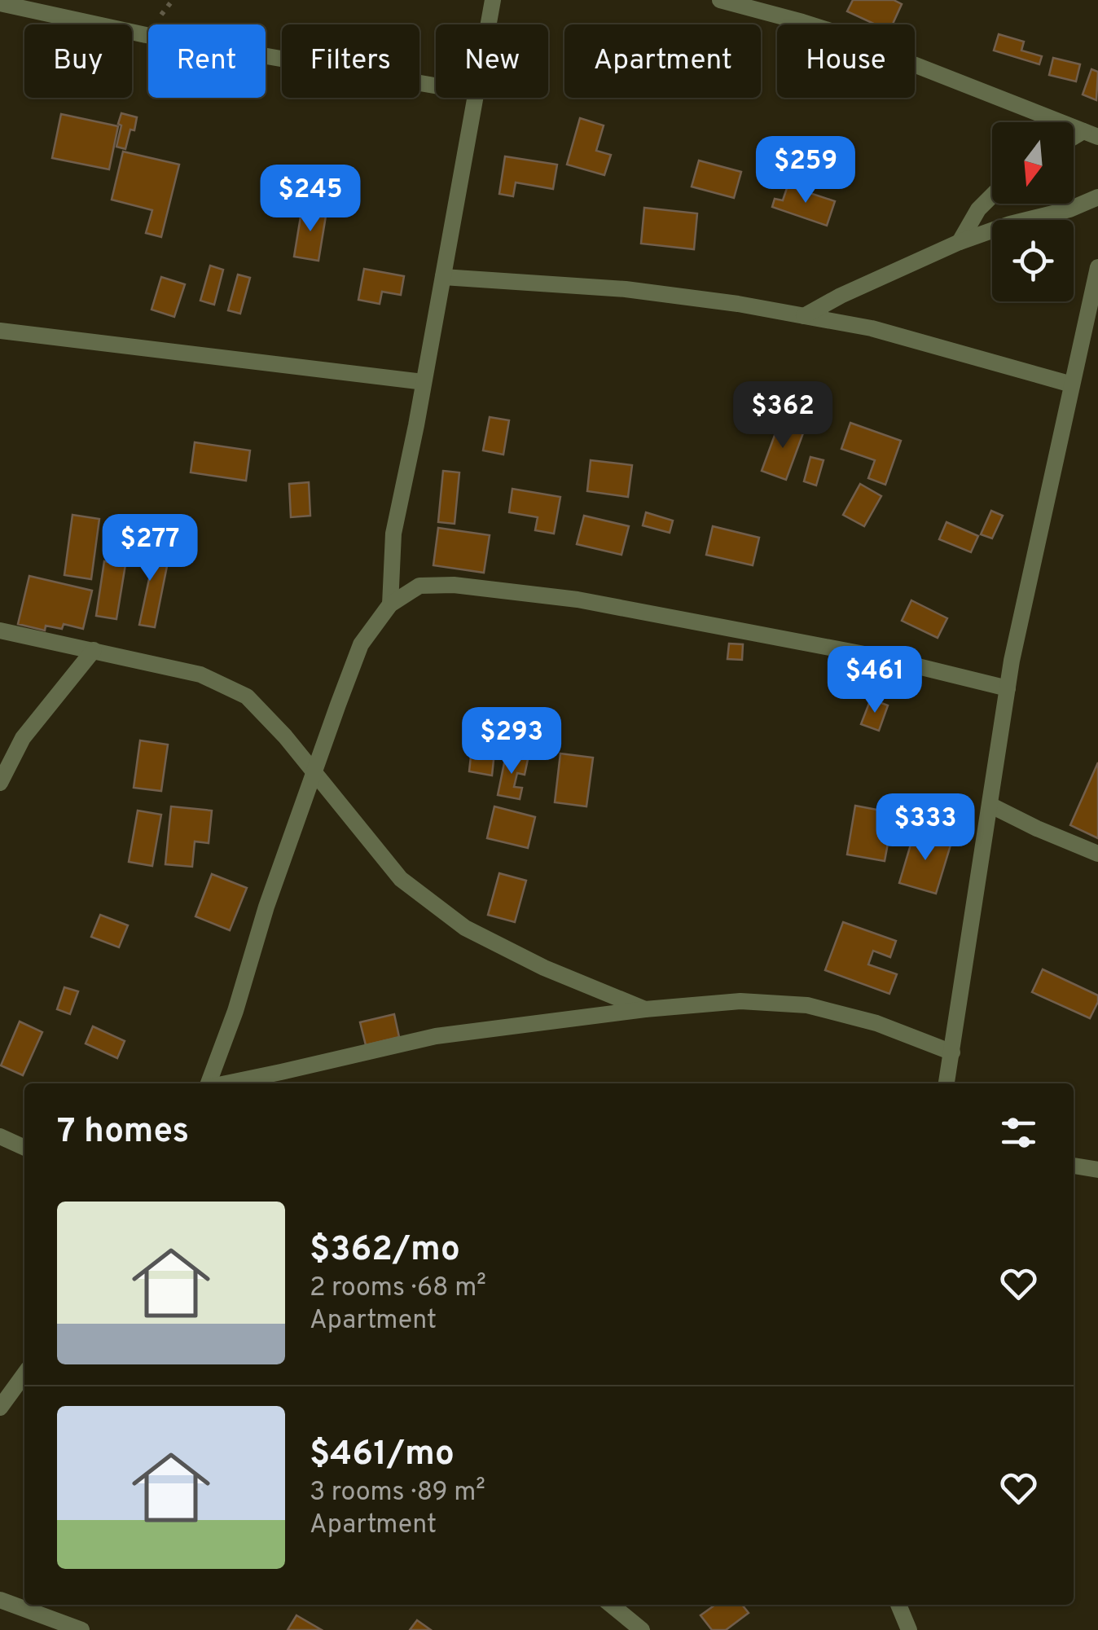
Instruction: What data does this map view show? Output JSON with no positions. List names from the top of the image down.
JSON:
{
  "north": "bottom",
  "page": {
    "chip": [
      "Buy",
      "Rent",
      "Filters",
      "New",
      "Apartment",
      "House"
    ],
    "price": [
      "$259",
      "$245",
      "$362",
      "$277",
      "$461",
      "$293",
      "$333"
    ],
    "heading": "7 homes",
    "list": [
      {
        "name": "$362/mo",
        "note": "2 rooms · 68 m² · Apartment"
      },
      {
        "name": "$461/mo",
        "note": "3 rooms · 89 m² · Apartment"
      }
    ]
  }
}
